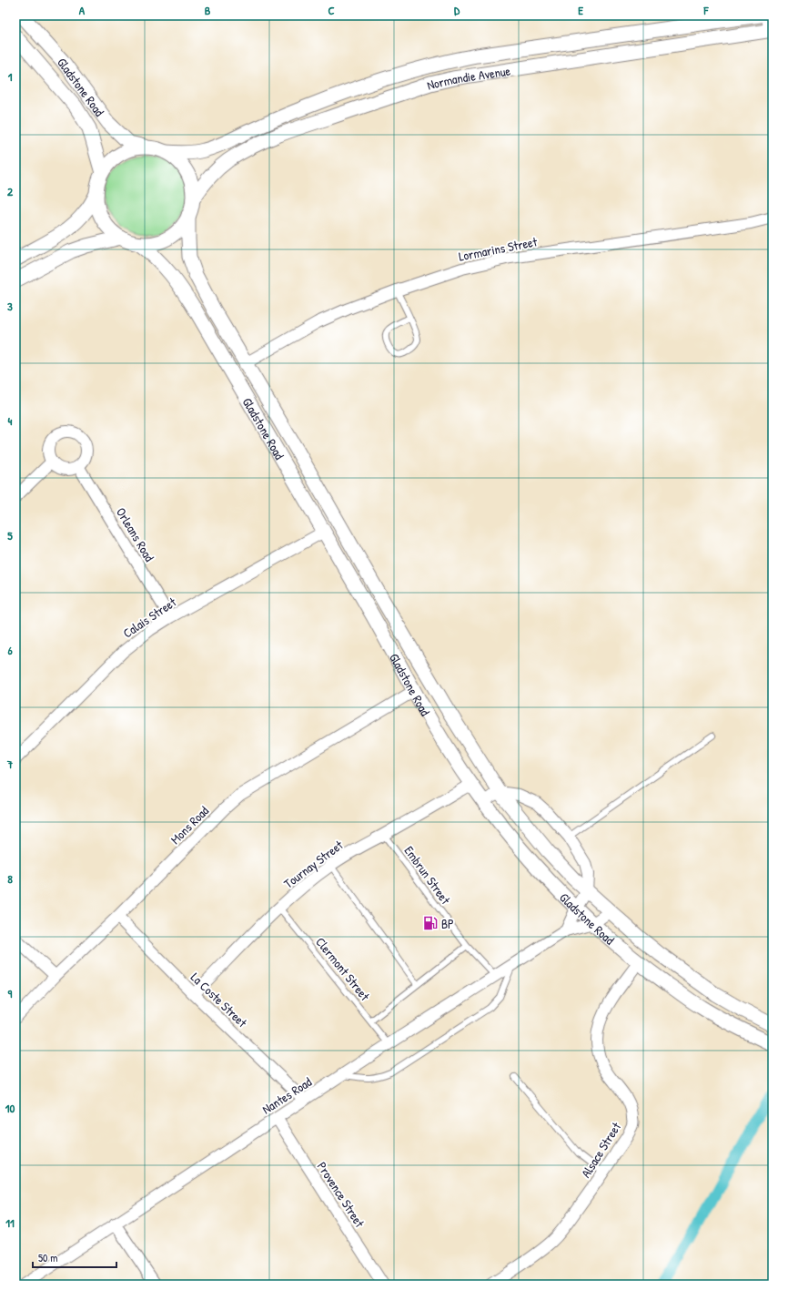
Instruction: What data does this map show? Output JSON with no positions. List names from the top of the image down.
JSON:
{
  "streets": {
    "street": [
      "Normandie Avenue",
      "Gladstone Road",
      "Lormarins Street",
      "Orleans Road",
      "Calais Street",
      "Mons Road",
      "Tournay Street",
      "La Coste Street",
      "Nantes Road",
      "Alsace Street",
      "Provence Street"
    ],
    "lane": ["Embrun Street", "Clermont Street"]
  },
  "crossings": [
    ["Normandie Avenue", "Gladstone Road"],
    ["Gladstone Road", "Lormarins Street"],
    ["Gladstone Road", "Calais Street"],
    ["Gladstone Road", "Mons Road"],
    ["Gladstone Road", "Tournay Street"],
    ["Gladstone Road", "Nantes Road"],
    ["Gladstone Road", "Alsace Street"],
    ["Orleans Road", "Calais Street"],
    ["Mons Road", "La Coste Street"],
    ["Tournay Street", "Embrun Street"],
    ["Tournay Street", "Clermont Street"],
    ["Tournay Street", "La Coste Street"],
    ["Embrun Street", "Nantes Road"],
    ["Clermont Street", "Nantes Road"],
    ["La Coste Street", "Nantes Road"],
    ["Nantes Road", "Provence Street"]
  ],
  "places": {
    "fuel station": ["BP"]
  },
  "scale_bar": "50 m",
  "grid": {
    "columns": [
      "A",
      "B",
      "C",
      "D",
      "E",
      "F"
    ],
    "rows": [
      "1",
      "2",
      "3",
      "4",
      "5",
      "6",
      "7",
      "8",
      "9",
      "10",
      "11"
    ]
  }
}
